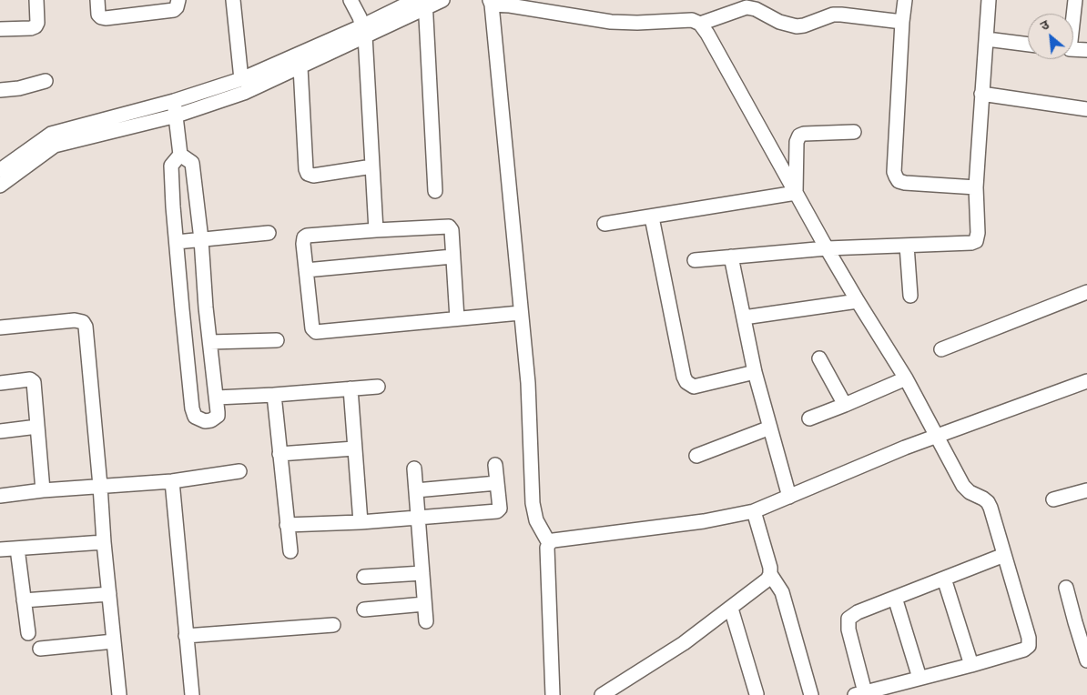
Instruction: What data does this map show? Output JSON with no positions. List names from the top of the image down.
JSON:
{
  "north": "top left"
}
